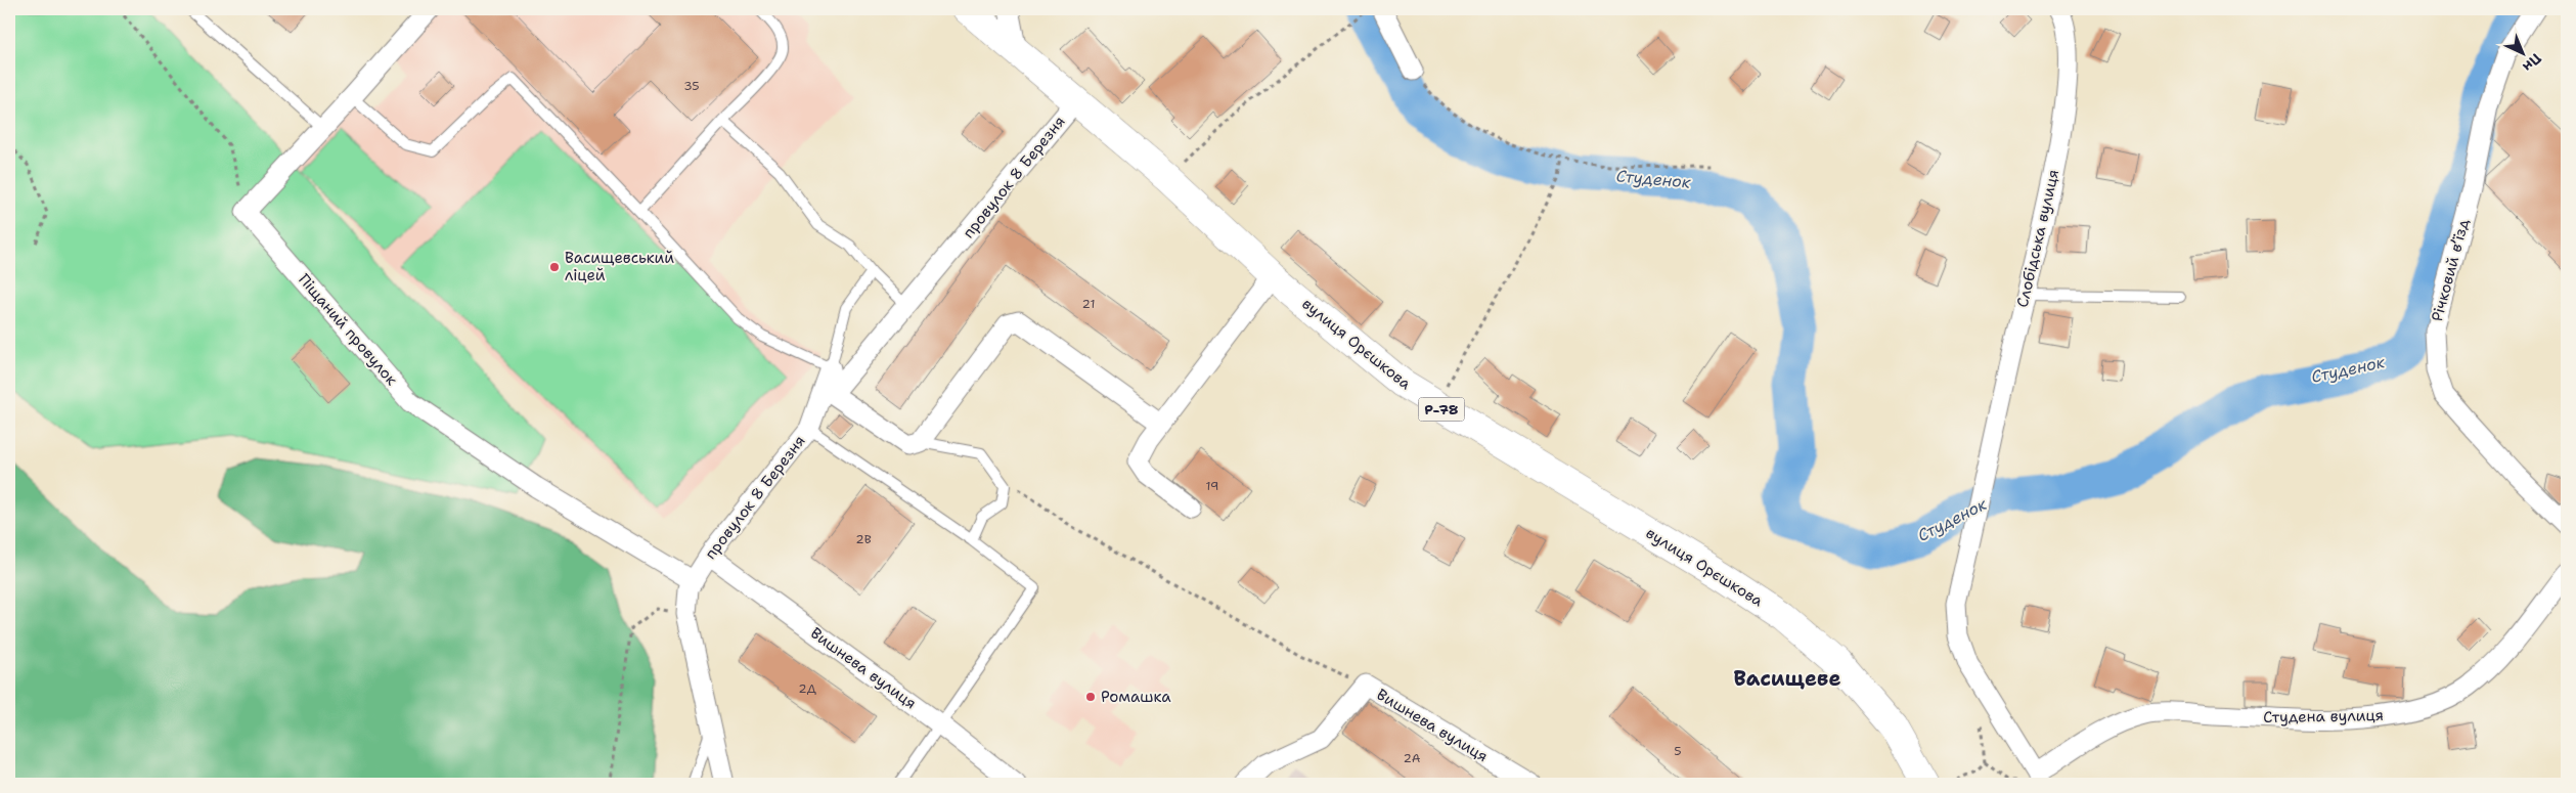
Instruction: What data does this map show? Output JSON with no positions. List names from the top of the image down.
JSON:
{
  "streets": {
    "main road": ["вулиця Орєшкова", "Р-78"],
    "street": [
      "провулок 8 Березня",
      "Слобідська вулиця",
      "Річковий в’їзд",
      "Піщаний провулок",
      "Вишнева вулиця",
      "Студена вулиця"
    ]
  },
  "crossings": [
    ["провулок 8 Березня", "Піщаний провулок"],
    ["провулок 8 Березня", "вулиця Орєшкова"],
    ["провулок 8 Березня", "Вишнева вулиця"]
  ],
  "districts": ["Васищеве"],
  "water": ["Студенок"],
  "places": ["Васищевський ліцей", "Ромашка"],
  "house_numbers": [
    "35",
    "21",
    "19",
    "2В",
    "2Д",
    "5",
    "2А"
  ],
  "north": "bottom right"
}
